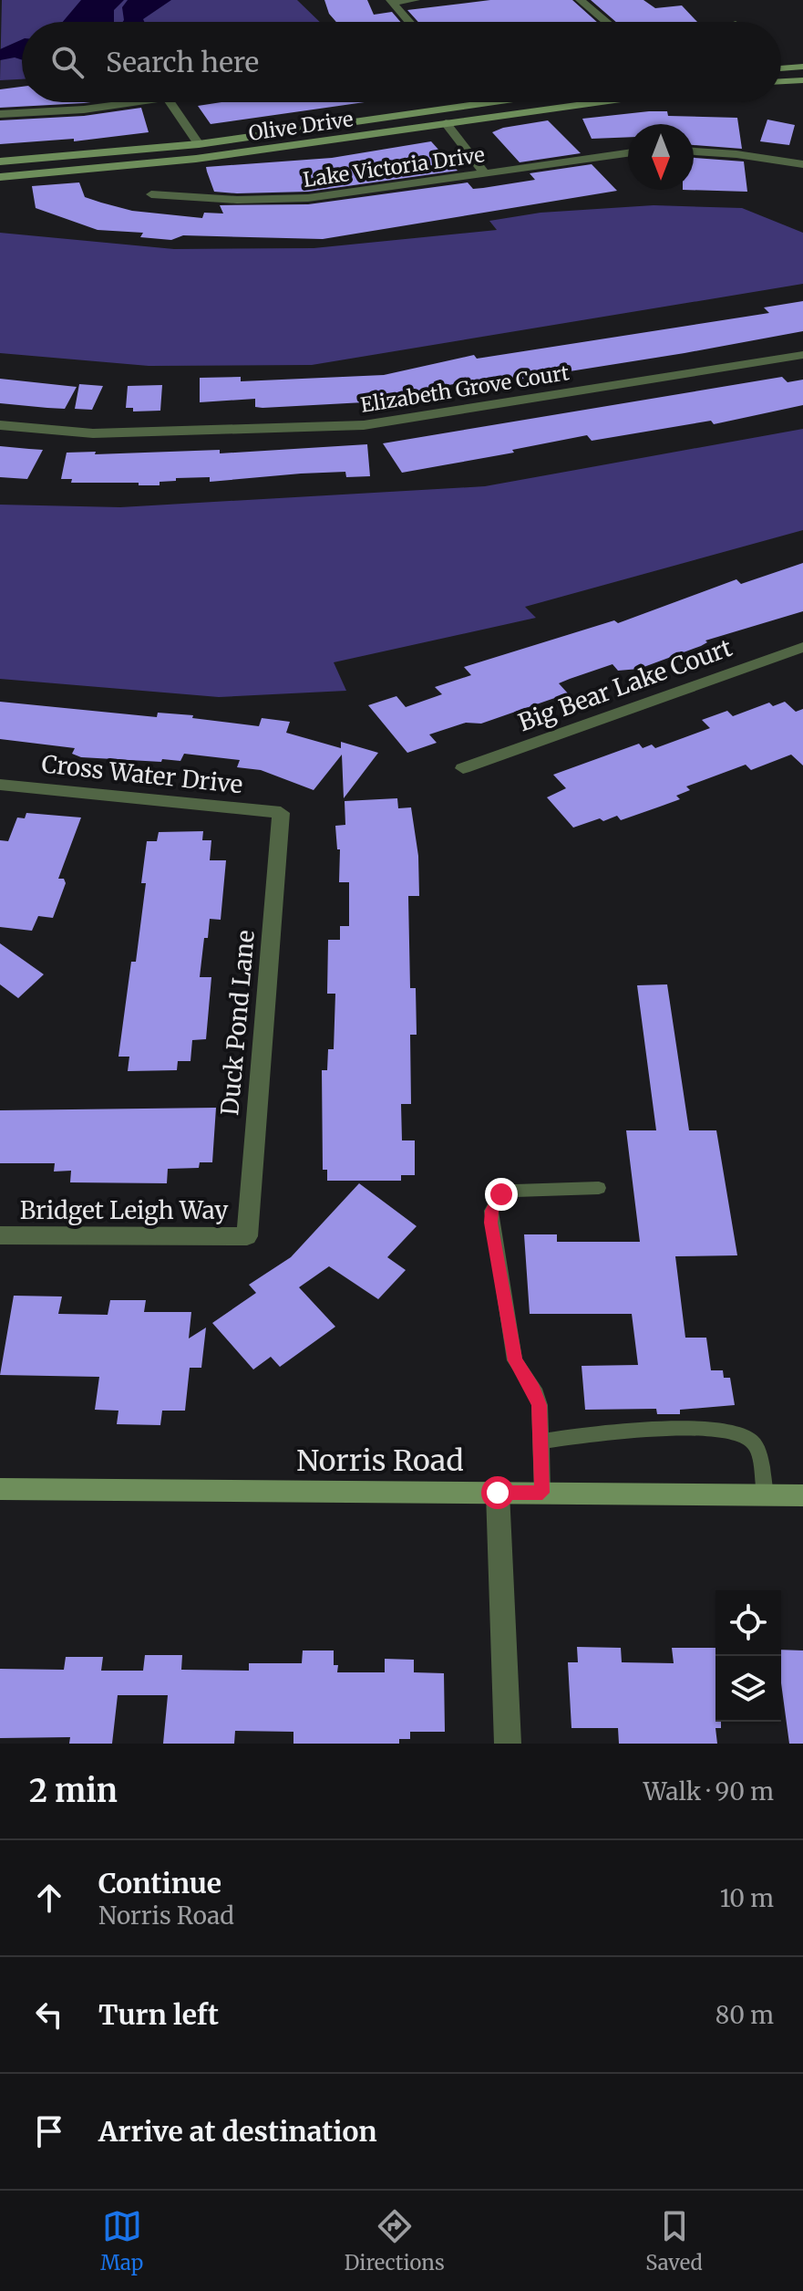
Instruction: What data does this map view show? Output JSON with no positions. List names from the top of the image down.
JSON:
{
  "streets": {
    "main road": ["Olive Drive", "Norris Road"],
    "street": [
      "Lake Victoria Drive",
      "Elizabeth Grove Court",
      "Big Bear Lake Court",
      "Cross Water Drive",
      "Duck Pond Lane",
      "Bridget Leigh Way"
    ]
  },
  "crossings": [
    ["Cross Water Drive", "Duck Pond Lane"],
    ["Duck Pond Lane", "Bridget Leigh Way"]
  ],
  "north": "bottom",
  "page": {
    "search": "Search here",
    "heading": ["2 min", "Walk · 90 m"],
    "list": [
      ["Continue", "Norris Road", "10 m"],
      ["Turn left", "80 m"],
      "Arrive at destination"
    ],
    "nav": ["Map", "Directions", "Saved"]
  }
}
